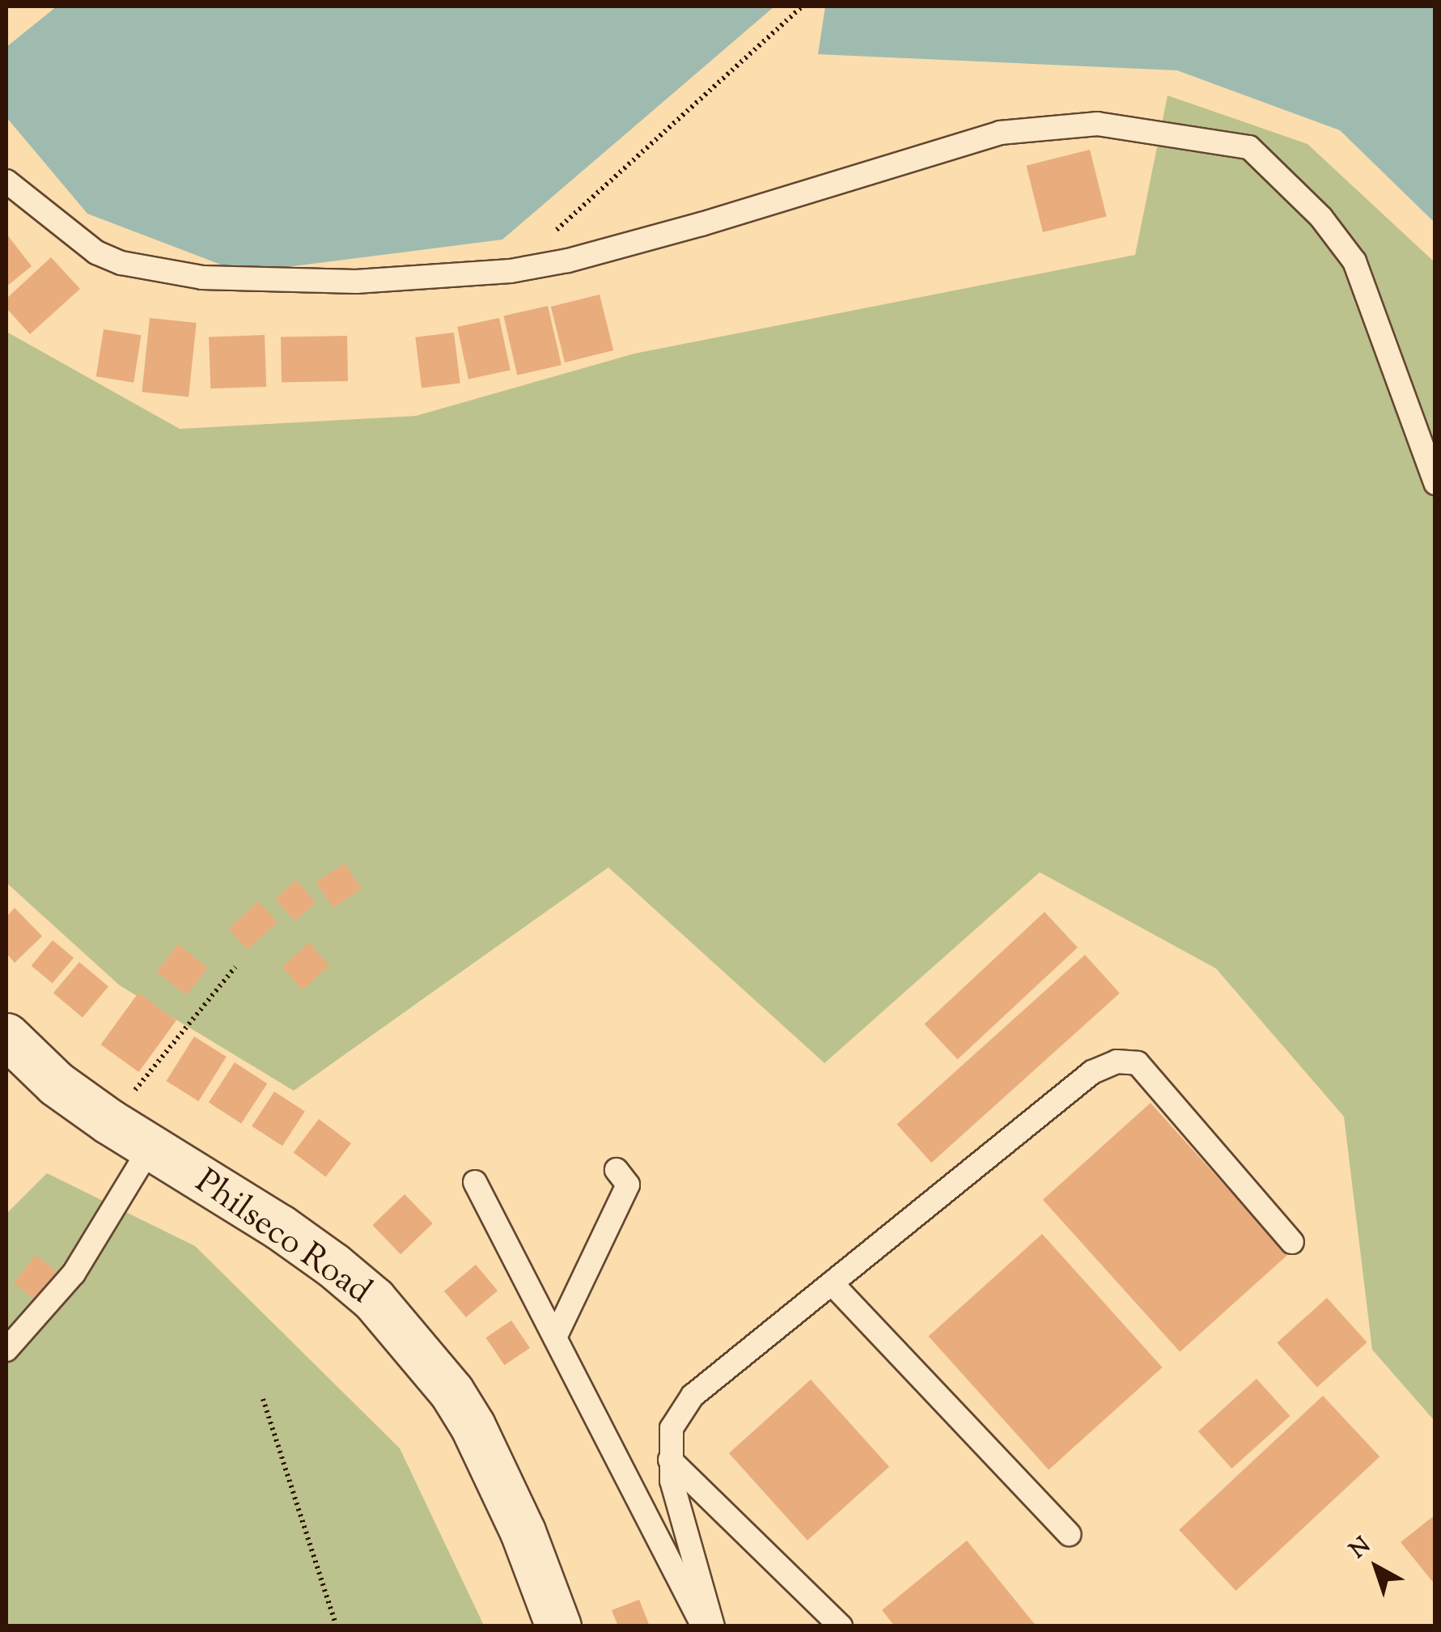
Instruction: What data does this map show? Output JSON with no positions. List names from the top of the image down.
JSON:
{
  "streets": {
    "street": ["Philseco Road"]
  },
  "north": "top left"
}
